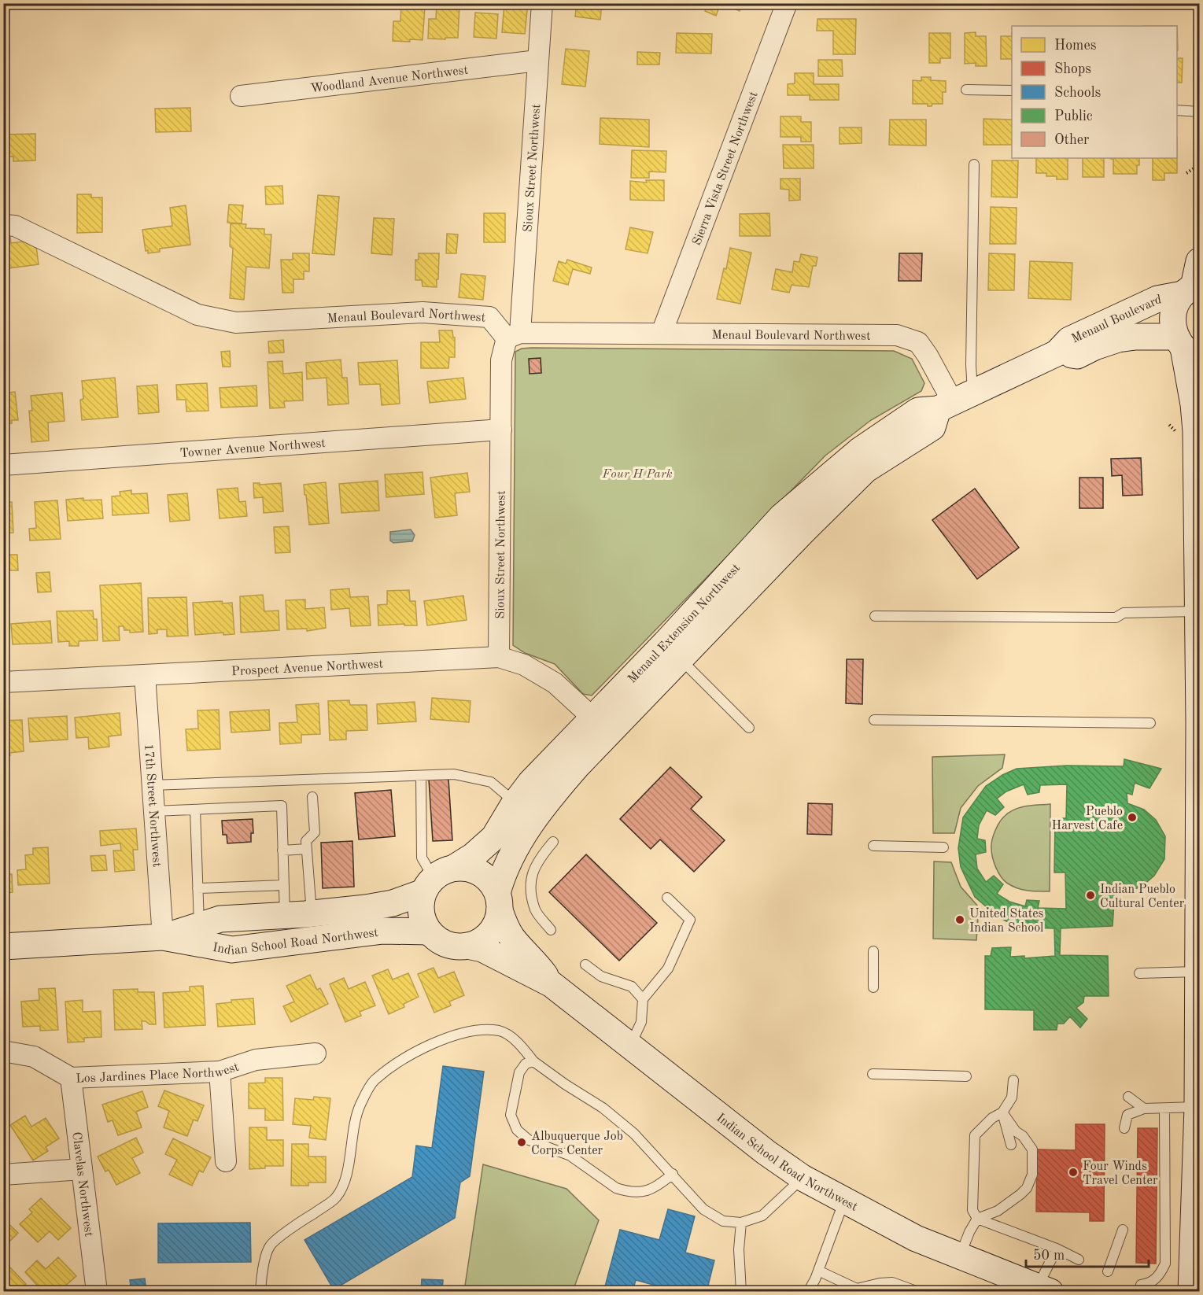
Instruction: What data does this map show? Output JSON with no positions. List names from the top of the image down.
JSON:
{
  "streets": {
    "main road": ["Menaul Boulevard", "Menaul Extension Northwest", "Indian School Road Northwest"],
    "street": [
      "Woodland Avenue Northwest",
      "Sioux Street Northwest",
      "Sierra Vista Street Northwest",
      "Menaul Boulevard Northwest",
      "Towner Avenue Northwest",
      "Prospect Avenue Northwest",
      "17th Street Northwest",
      "Los Jardines Place Northwest",
      "Clavelas Northwest"
    ]
  },
  "crossings": [
    ["Woodland Avenue Northwest", "Sioux Street Northwest"],
    ["Sioux Street Northwest", "Menaul Boulevard Northwest"],
    ["Sioux Street Northwest", "Towner Avenue Northwest"],
    ["Sioux Street Northwest", "Prospect Avenue Northwest"],
    ["Sierra Vista Street Northwest", "Menaul Boulevard Northwest"],
    ["Menaul Boulevard Northwest", "Menaul Boulevard"],
    ["Menaul Boulevard Northwest", "Menaul Extension Northwest"],
    ["Menaul Boulevard", "Menaul Extension Northwest"],
    ["Menaul Extension Northwest", "Prospect Avenue Northwest"],
    ["Menaul Extension Northwest", "Indian School Road Northwest"],
    ["Prospect Avenue Northwest", "17th Street Northwest"],
    ["17th Street Northwest", "Indian School Road Northwest"],
    ["Los Jardines Place Northwest", "Clavelas Northwest"]
  ],
  "parks": ["Four H Park"],
  "places": [
    "Pueblo Harvest Cafe",
    "Indian Pueblo Cultural Center",
    "United States Indian School",
    "Albuquerque Job Corps Center",
    "Four Winds Travel Center"
  ],
  "legend": [
    "Homes",
    "Shops",
    "Schools",
    "Public",
    "Other"
  ],
  "scale_bar": "50 m"
}
